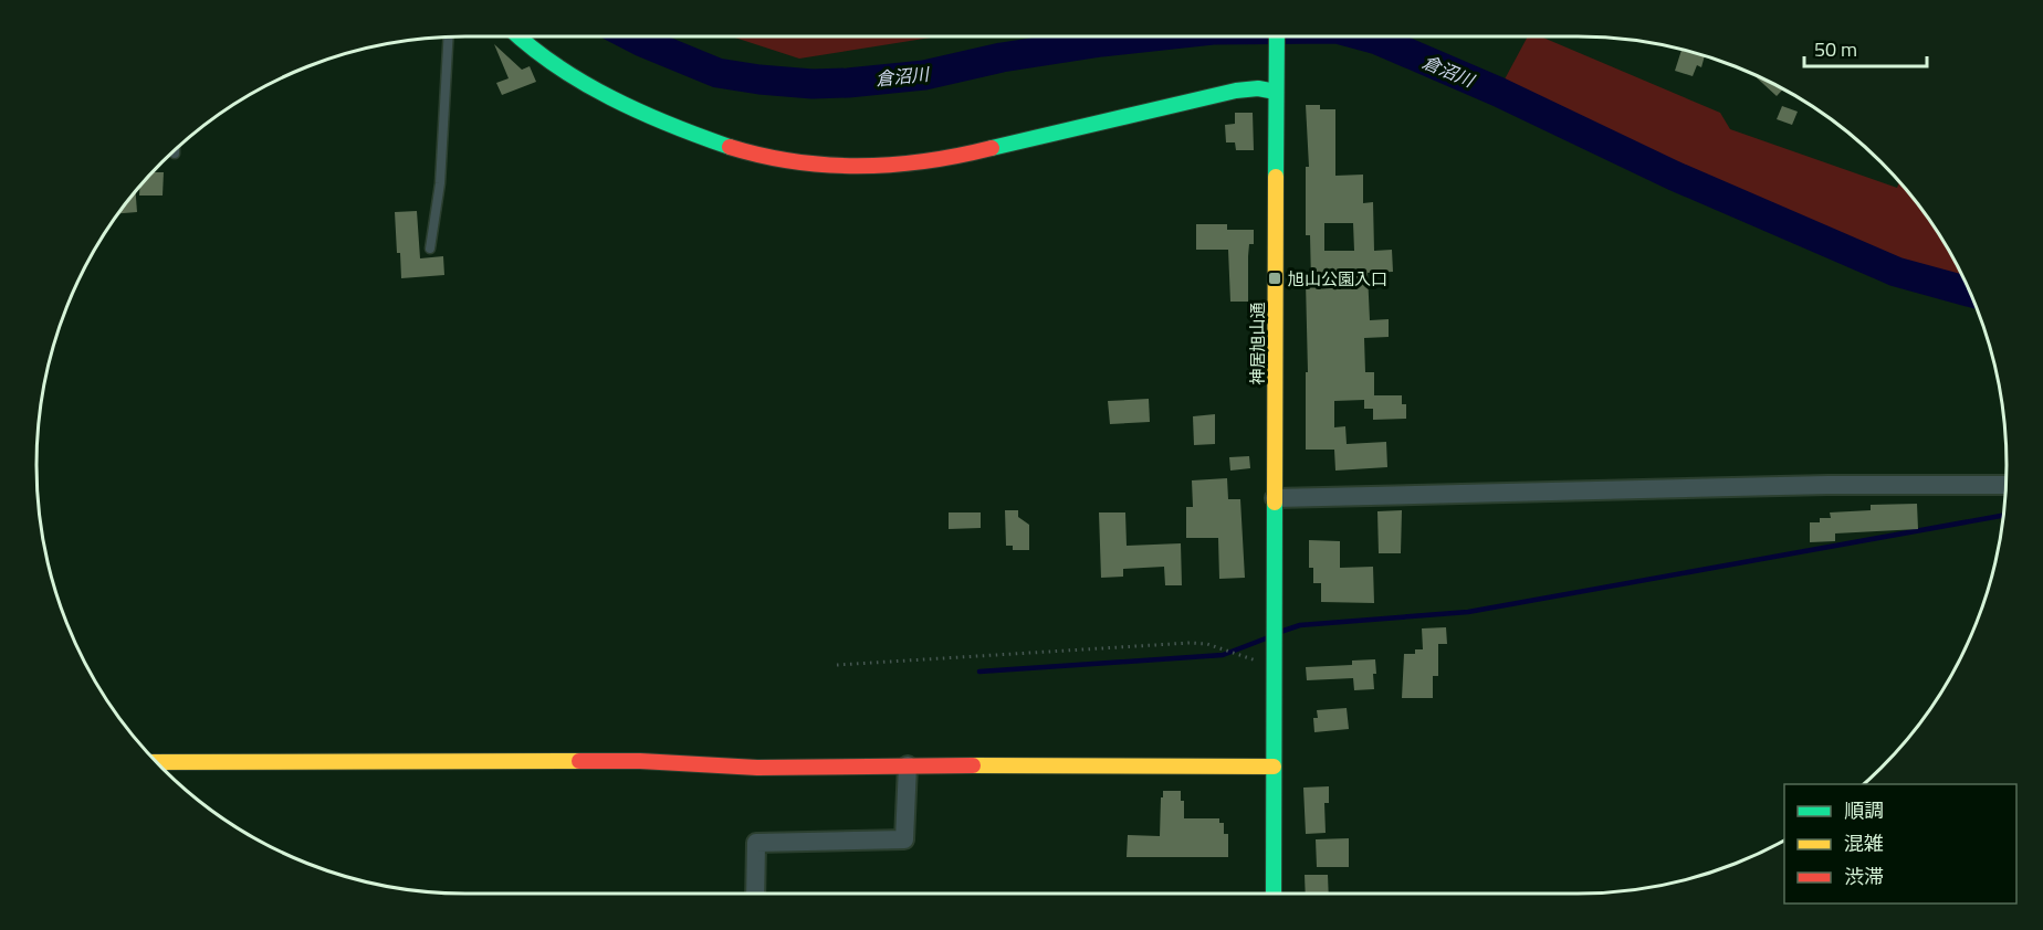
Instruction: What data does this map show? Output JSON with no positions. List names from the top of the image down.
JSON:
{
  "streets": {
    "street": ["神居旭山通"]
  },
  "water": ["倉沼川"],
  "places": {
    "transit": ["旭山公園入口"]
  },
  "legend": ["順調", "混雑", "渋滞"],
  "scale_bar": "50 m"
}
